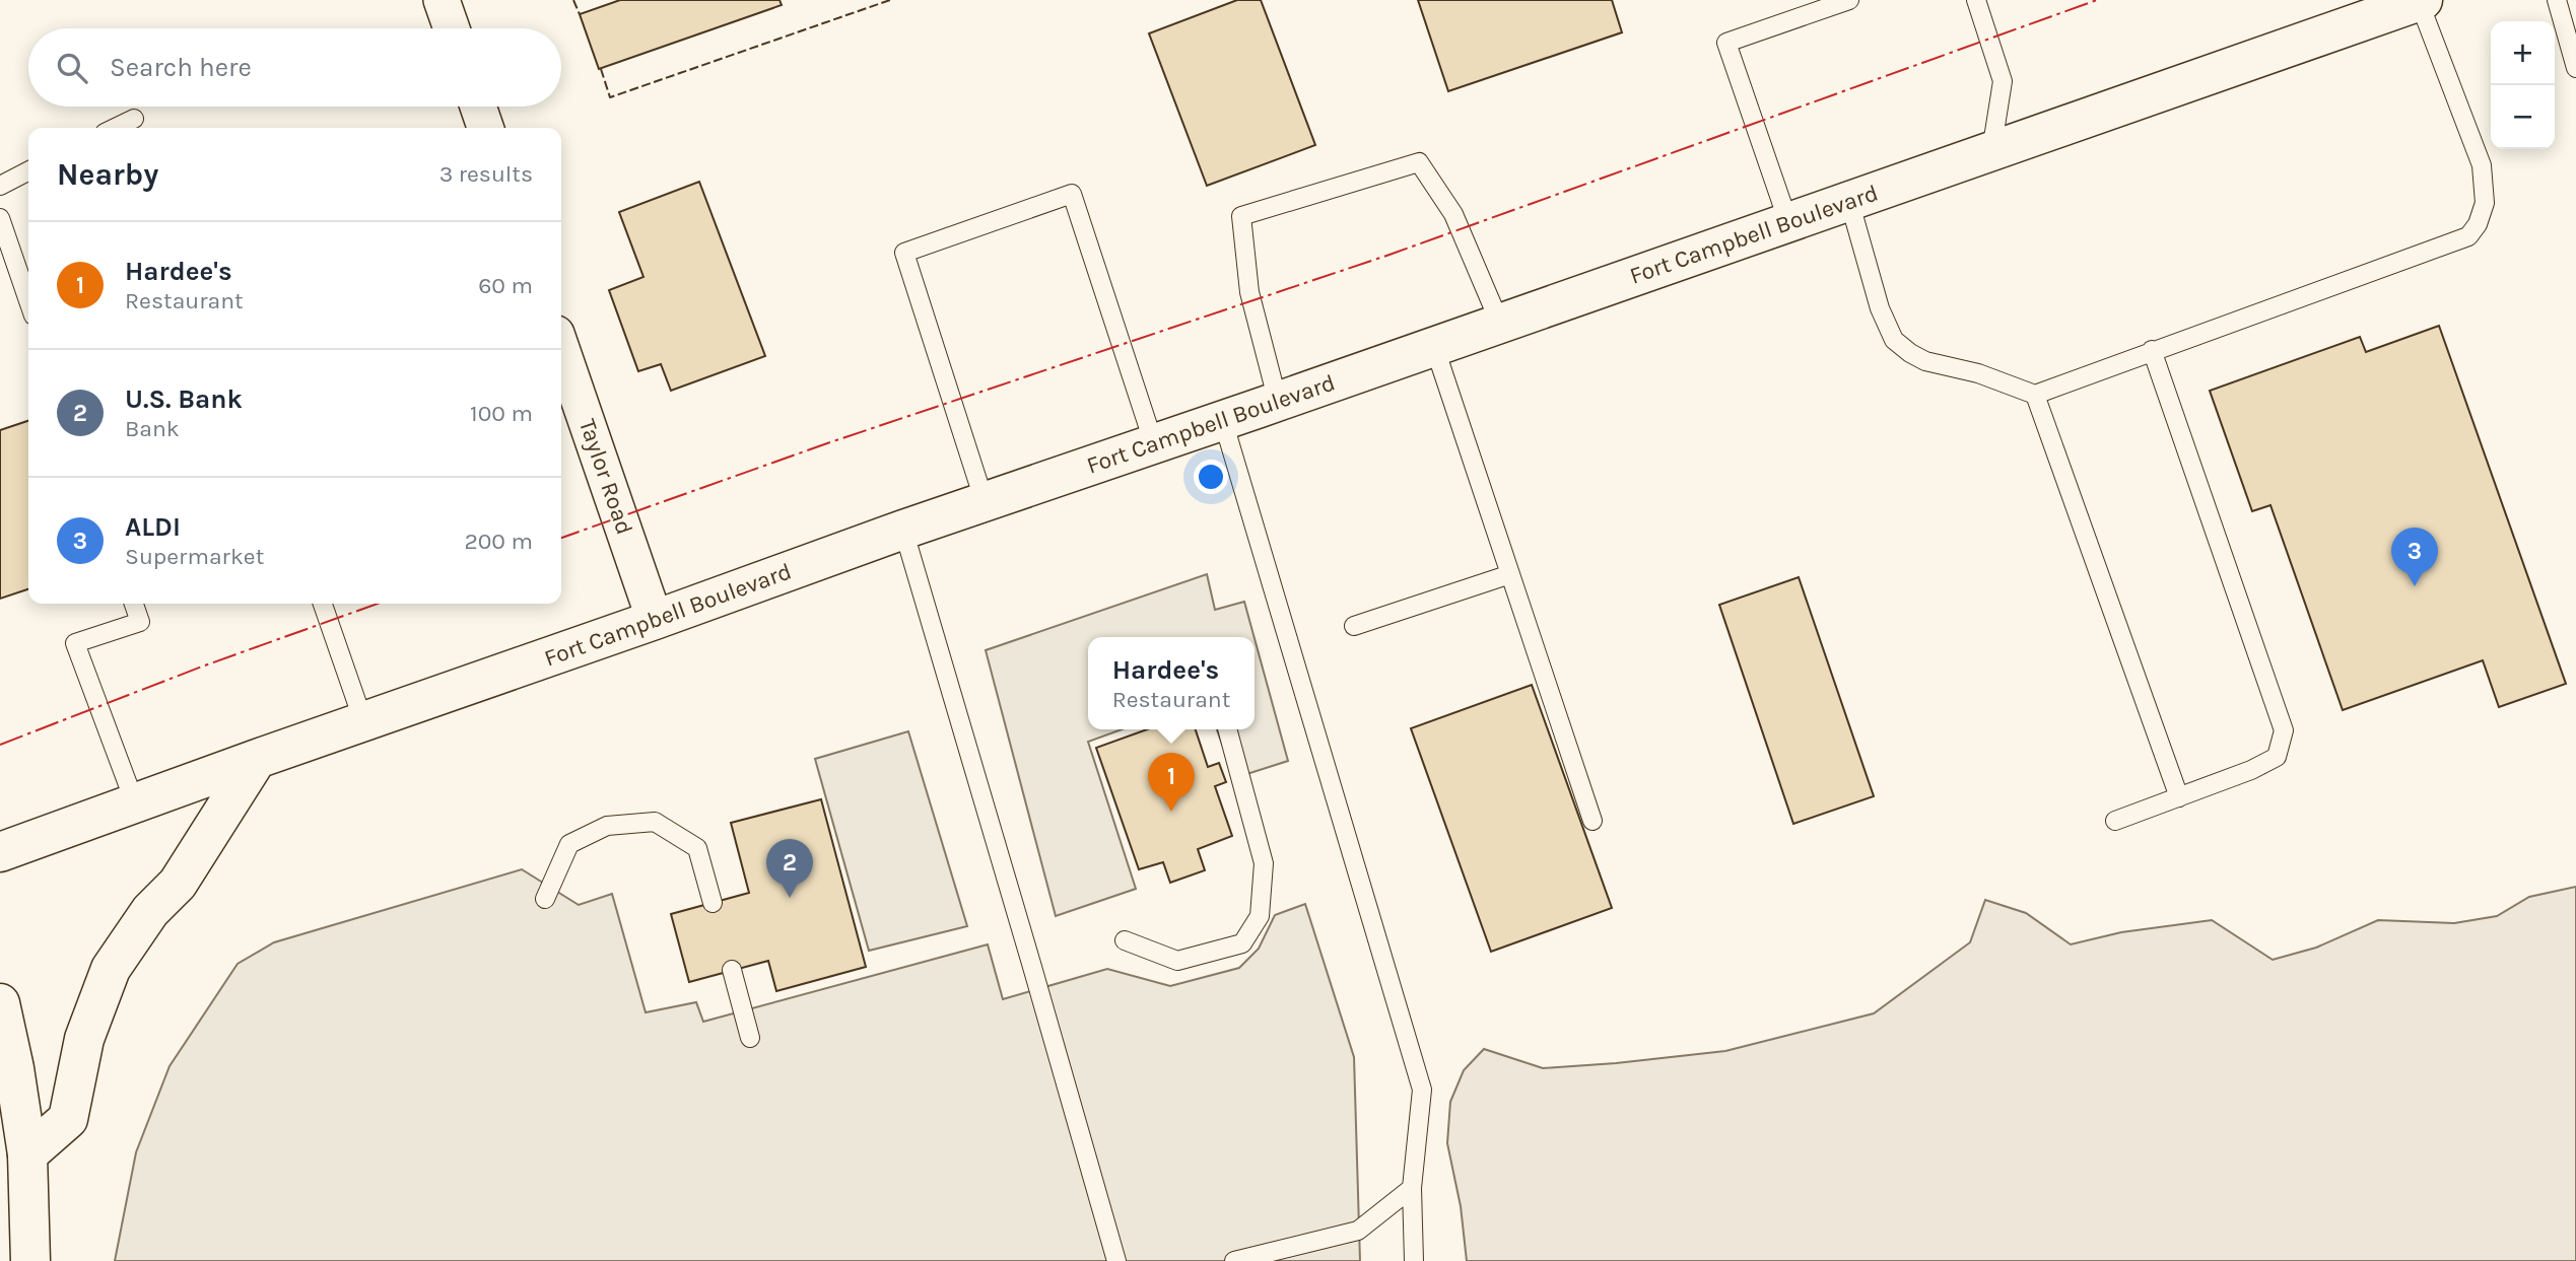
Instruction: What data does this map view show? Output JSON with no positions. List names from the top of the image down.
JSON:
{
  "streets": {
    "main road": ["Fort Campbell Boulevard"],
    "street": ["Taylor Road"]
  },
  "crossings": [
    ["Fort Campbell Boulevard", "Taylor Road"]
  ],
  "page": {
    "map_buttons": ["+", "−"],
    "search": "Search here",
    "heading": ["Nearby", "3 results"],
    "list": [
      {
        "mark": "1",
        "name": "Hardee's",
        "note": "Restaurant",
        "value": "60 m"
      },
      {
        "mark": "2",
        "name": "U.S. Bank",
        "note": "Bank",
        "value": "100 m"
      },
      {
        "mark": "3",
        "name": "ALDI",
        "note": "Supermarket",
        "value": "200 m"
      }
    ],
    "pins": ["3", "1", "2"],
    "popup": ["Hardee's", "Restaurant"]
  }
}
